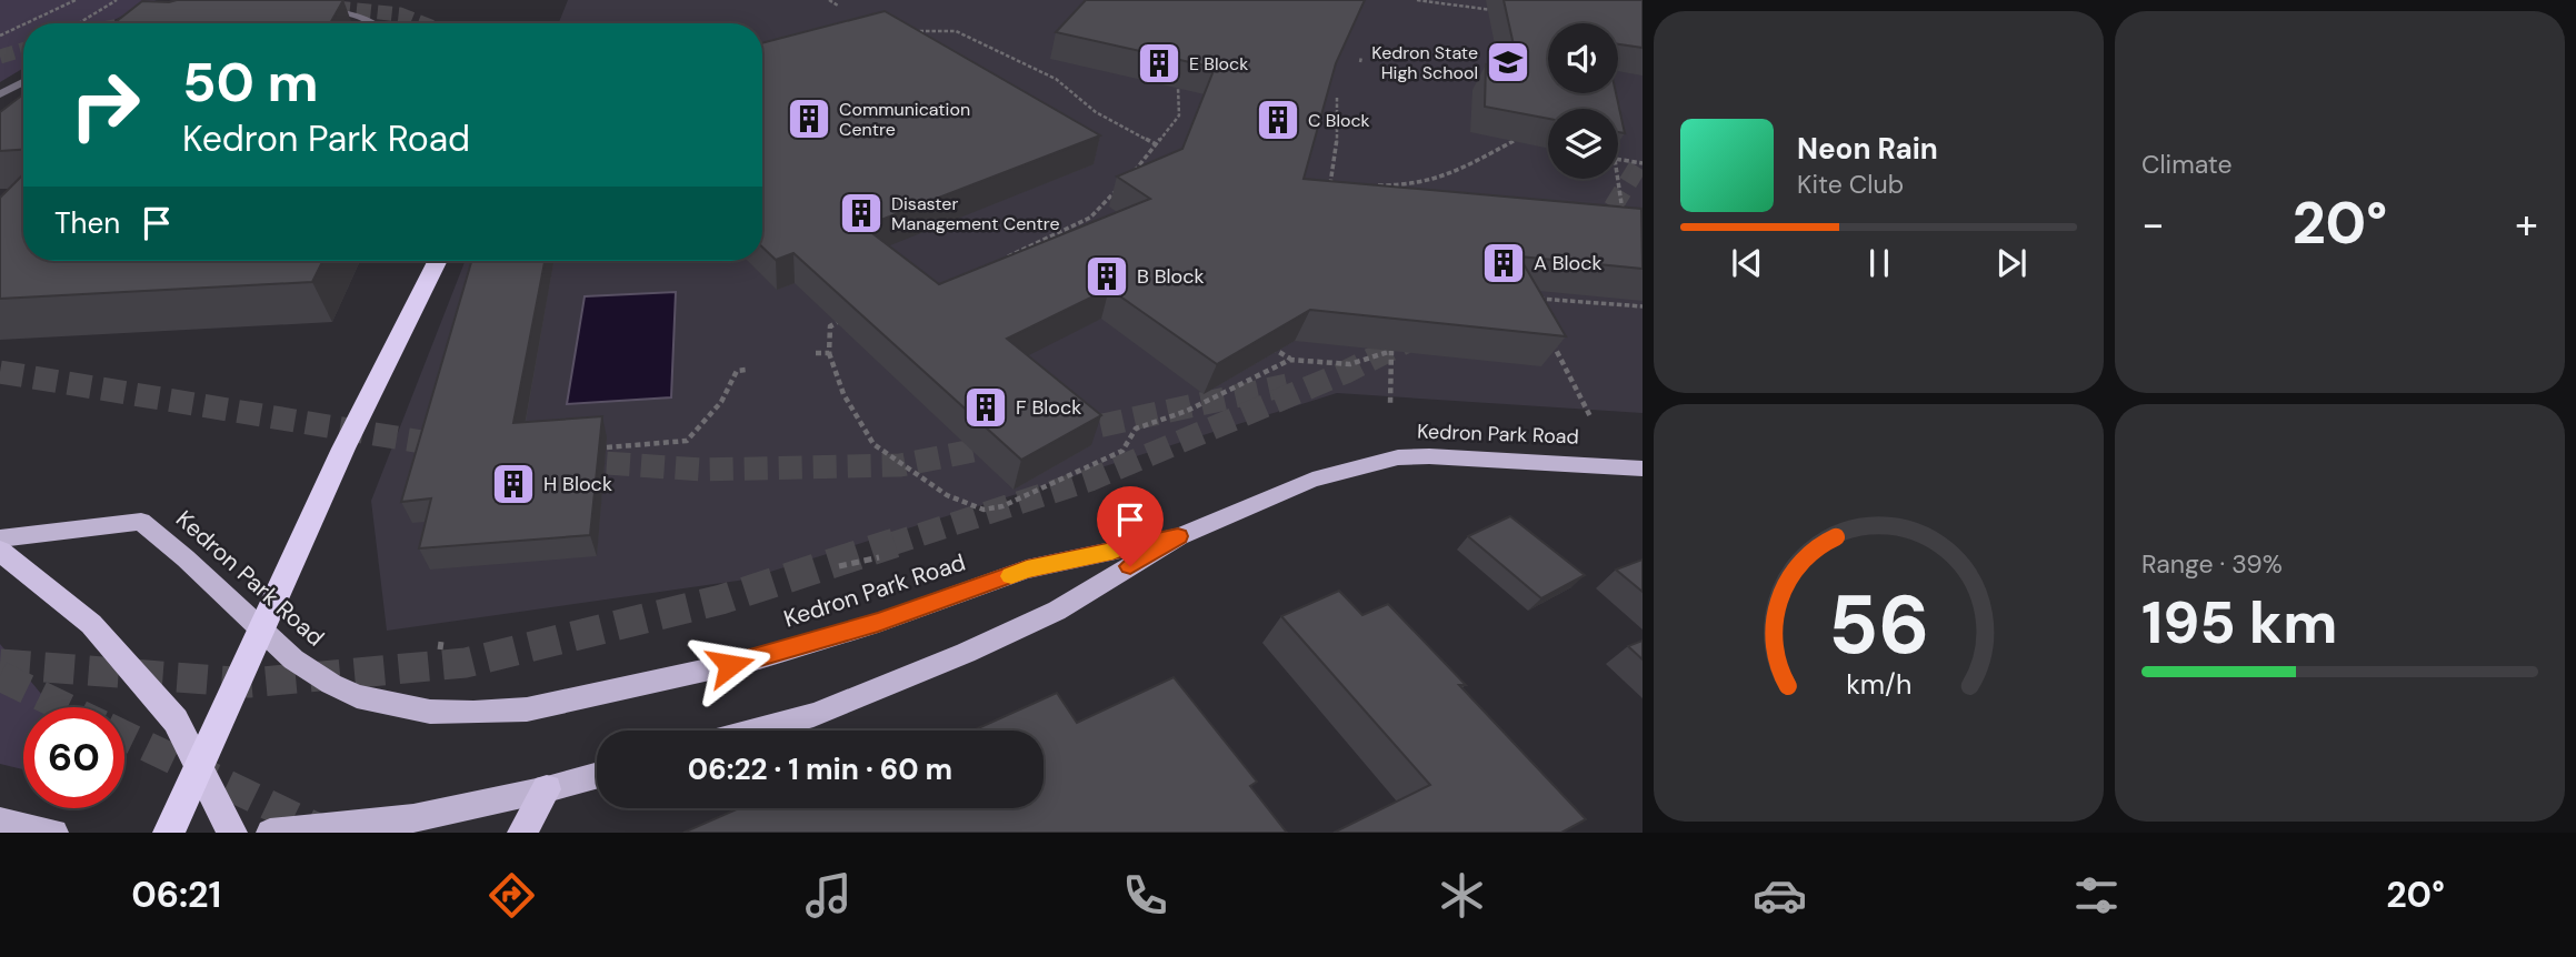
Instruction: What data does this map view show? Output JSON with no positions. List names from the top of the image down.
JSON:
{
  "streets": {
    "main road": ["Kedron Park Road"]
  },
  "places": {
    "school or university": ["Kedron State High School"],
    "building": [
      "E Block",
      "Communication Centre",
      "C Block",
      "Disaster Management Centre",
      "A Block",
      "B Block",
      "F Block",
      "H Block"
    ]
  },
  "page": {
    "tile": [
      "Climate",
      ["Range · 39%", "195 km"]
    ],
    "turn": ["50 m", "Kedron Park Road"],
    "song": ["Neon Rain", "Kite Club"],
    "then": "Then",
    "heat": ["−", "20°", "+"],
    "limit": "60",
    "trip": "06:22 · 1 min · 60 m",
    "tabs": ["06:21", "20°"],
    "gauge": ["56", "km/h"]
  }
}
